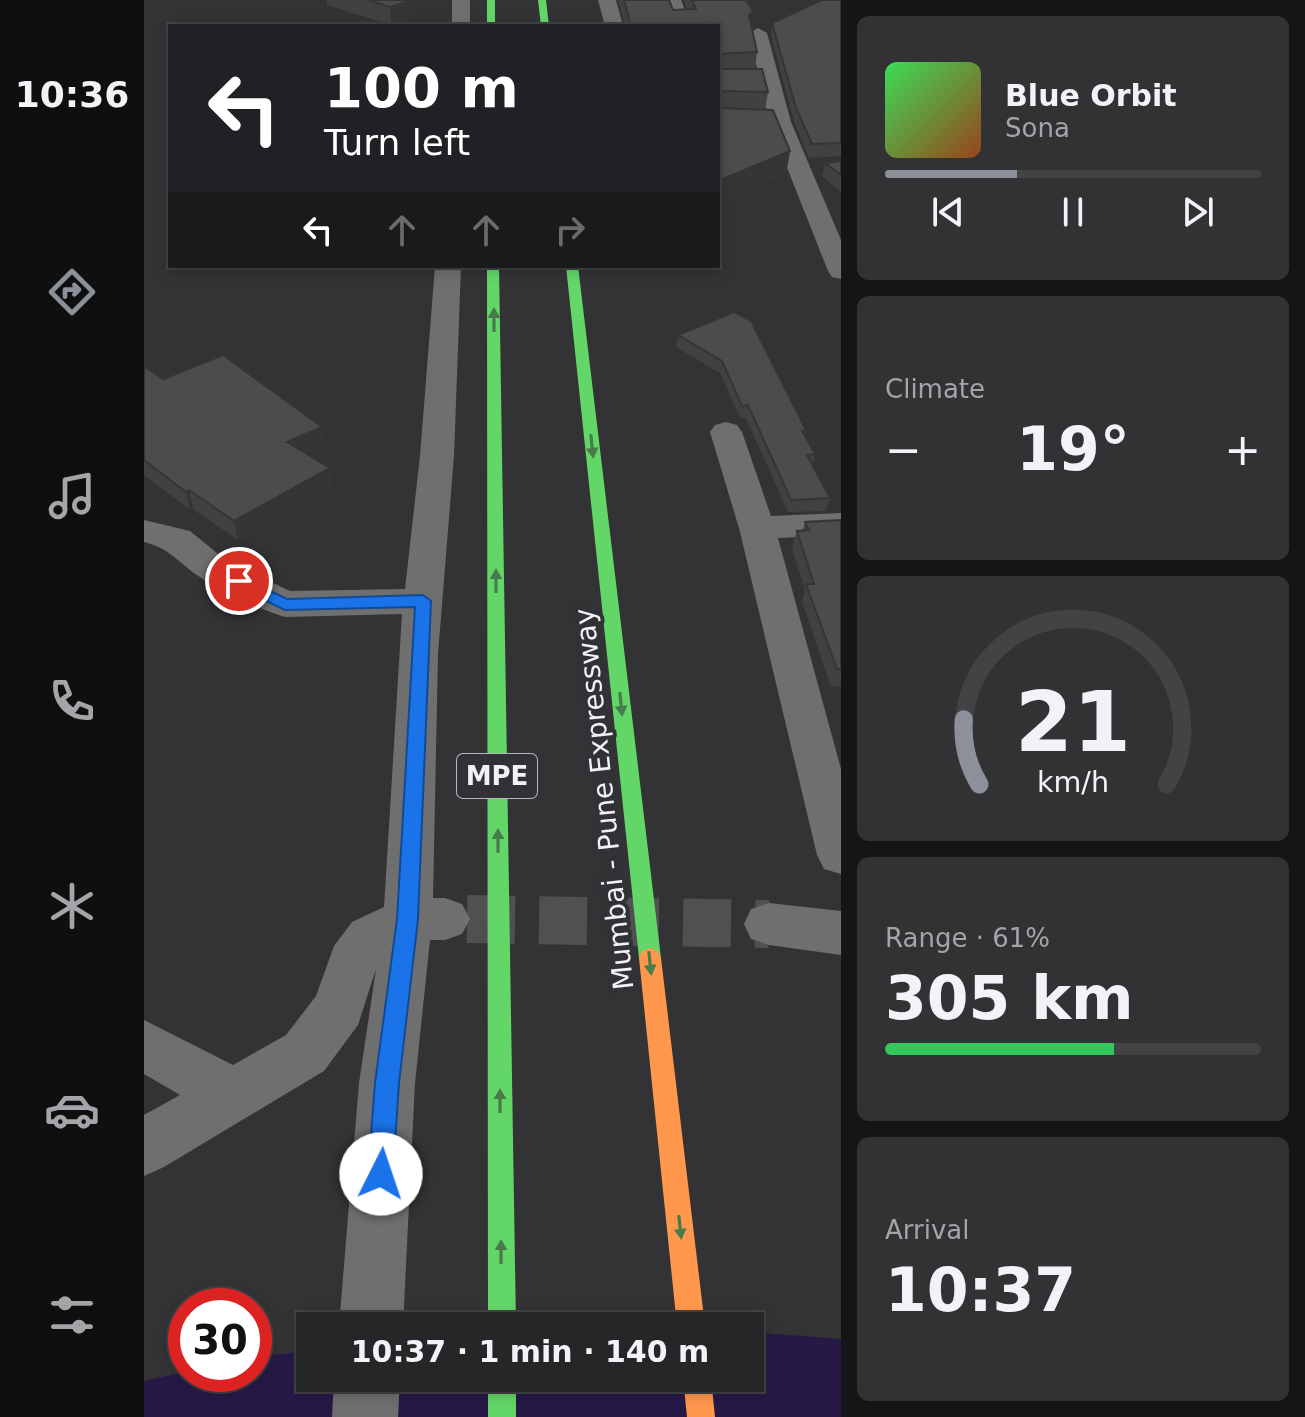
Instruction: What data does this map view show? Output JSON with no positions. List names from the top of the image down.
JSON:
{
  "streets": {
    "highway": ["MPE", "Mumbai - Pune Expressway"]
  },
  "page": {
    "tabs": "10:36",
    "turn": ["100 m", "Turn left"],
    "song": ["Blue Orbit", "Sona"],
    "tile": [
      "Climate",
      ["Range · 61%", "305 km"],
      ["Arrival", "10:37"]
    ],
    "heat": ["−", "19°", "+"],
    "limit": "30",
    "trip": "10:37 · 1 min · 140 m",
    "gauge": ["21", "km/h"]
  }
}
